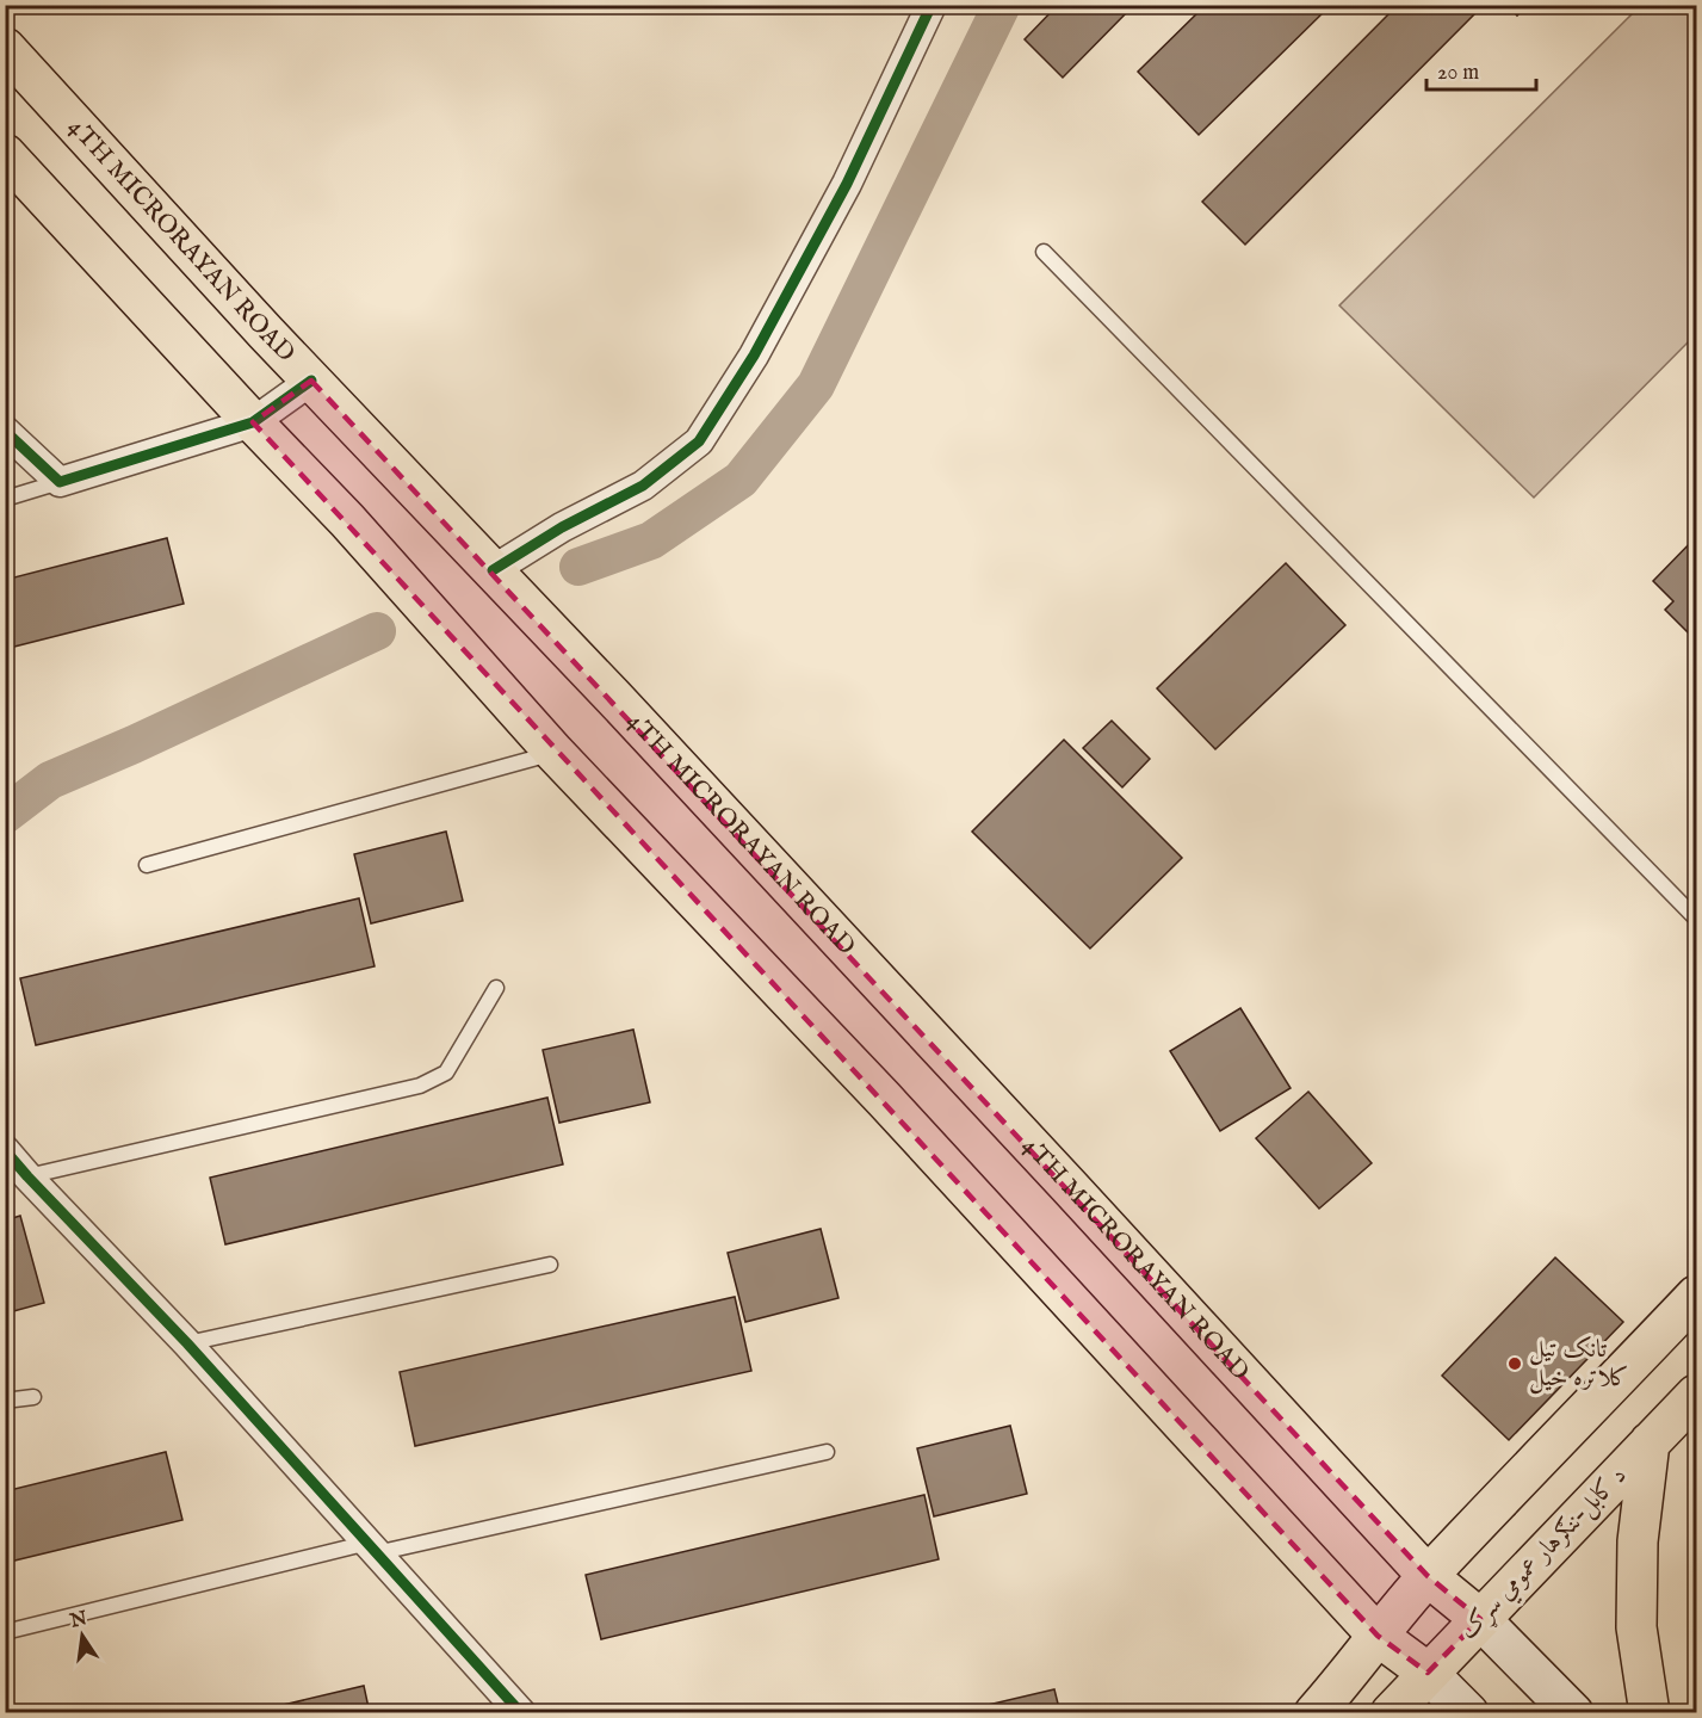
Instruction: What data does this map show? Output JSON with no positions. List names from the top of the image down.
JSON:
{
  "streets": {
    "main road": ["4TH MICRORAYAN ROAD", "د کابل–ننګرهار عمومي سړک"]
  },
  "crossings": [
    ["4TH MICRORAYAN ROAD", "د کابل–ننګرهار عمومي سړک"]
  ],
  "places": ["تانک تیل کلاتره خیل"],
  "scale_bar": "20 m",
  "north": "top"
}
